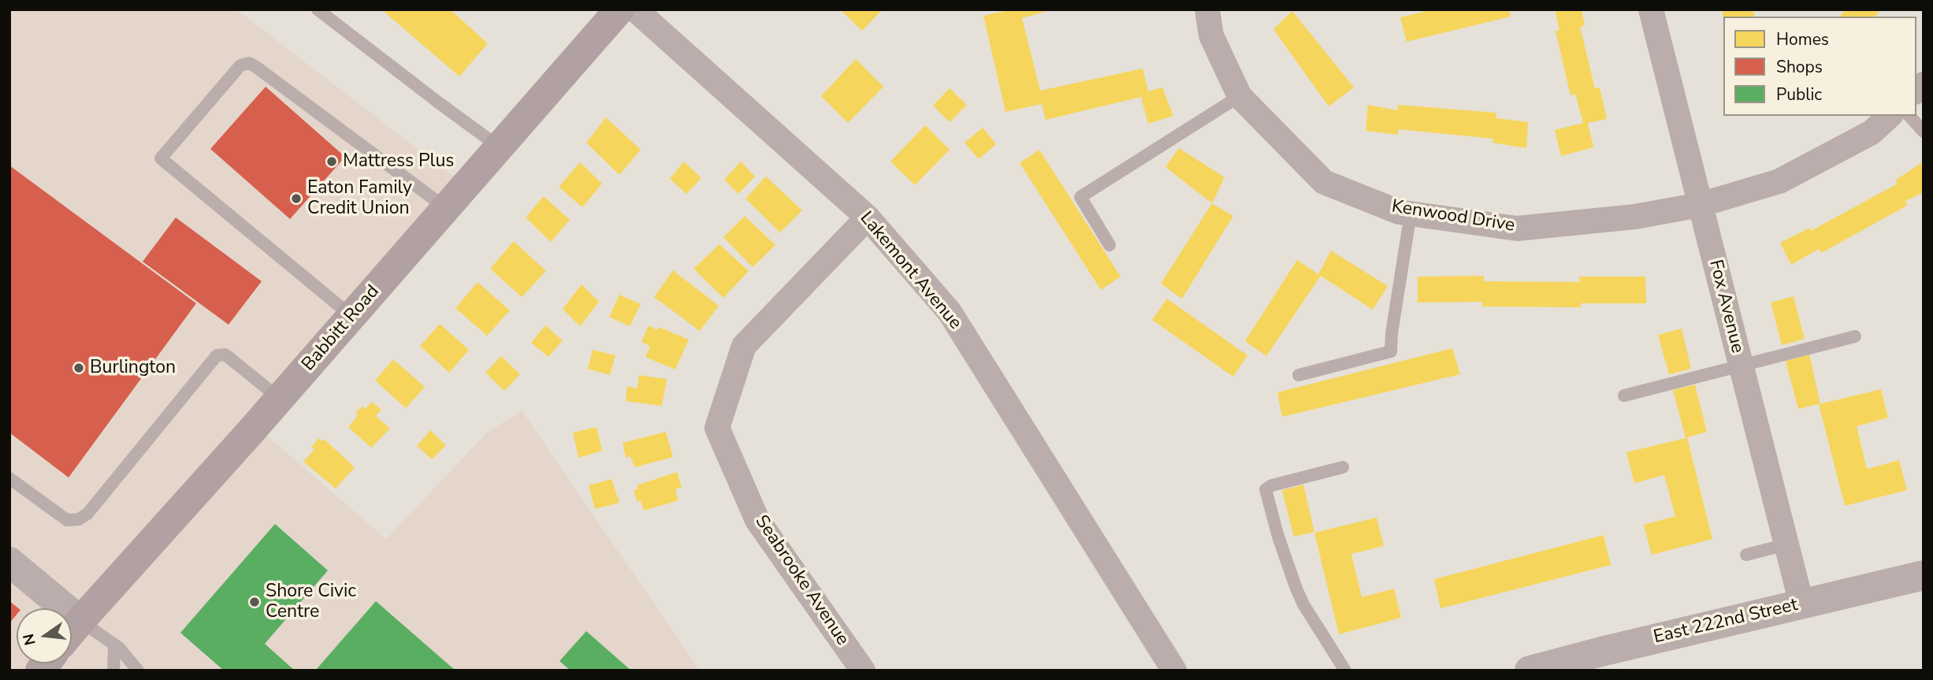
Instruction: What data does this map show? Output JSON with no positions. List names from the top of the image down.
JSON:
{
  "streets": {
    "main road": ["Babbitt Road"],
    "street": [
      "Kenwood Drive",
      "Lakemont Avenue",
      "Fox Avenue",
      "Seabrooke Avenue",
      "East 222nd Street"
    ]
  },
  "crossings": [
    ["Kenwood Drive", "Fox Avenue"],
    ["Lakemont Avenue", "Seabrooke Avenue"],
    ["Fox Avenue", "East 222nd Street"]
  ],
  "places": [
    "Mattress Plus",
    "Eaton Family Credit Union",
    "Burlington",
    "Shore Civic Centre"
  ],
  "legend": ["Homes", "Shops", "Public"],
  "north": "left"
}
